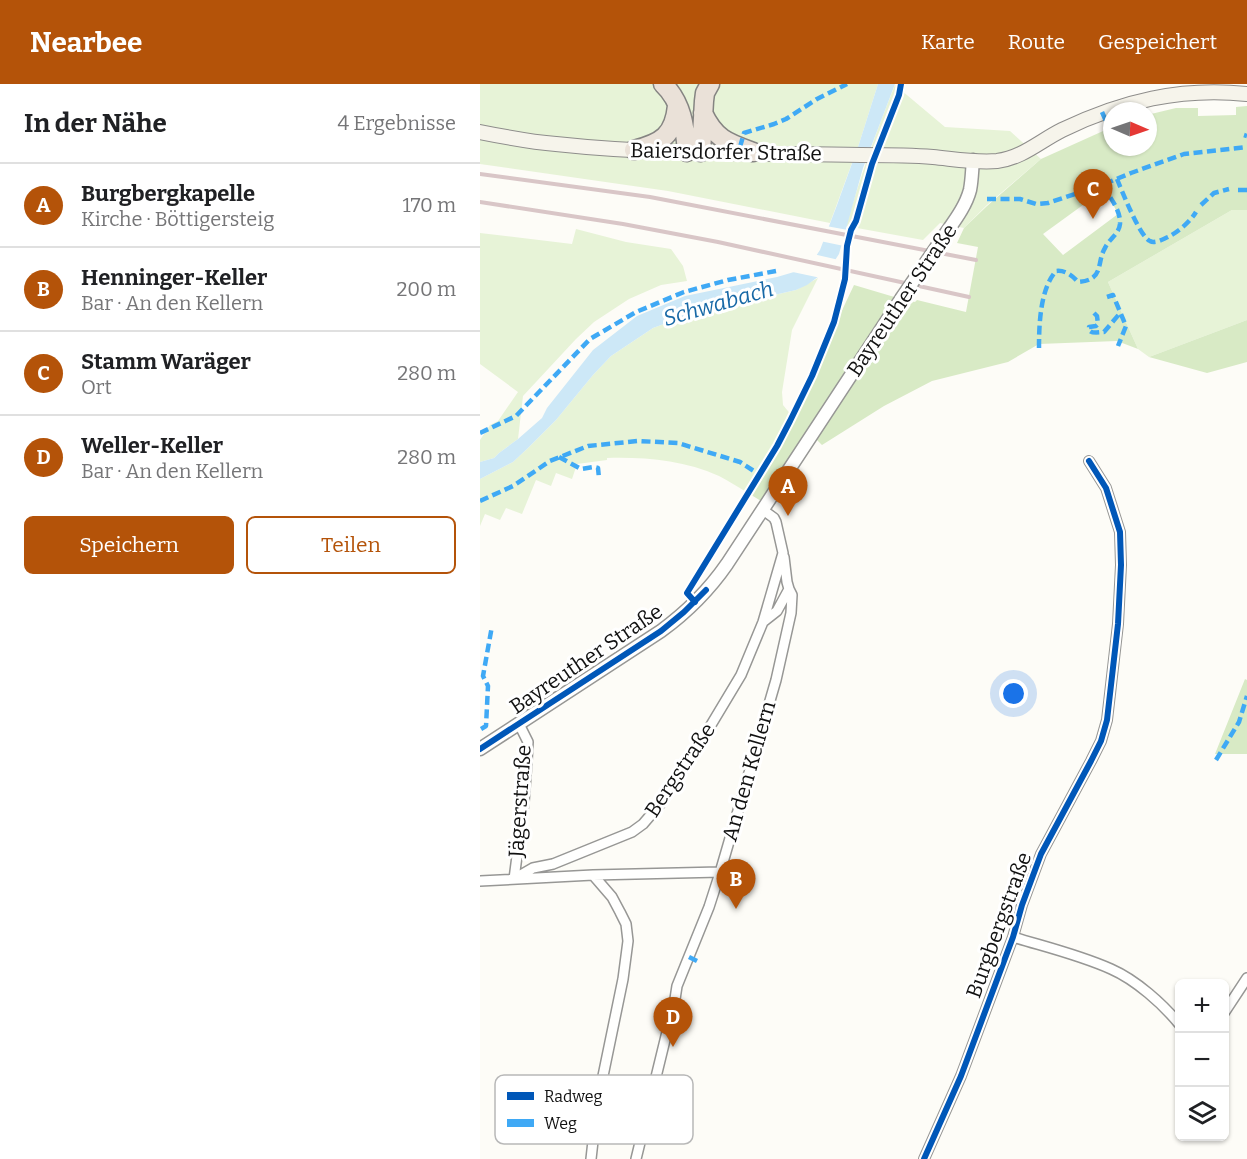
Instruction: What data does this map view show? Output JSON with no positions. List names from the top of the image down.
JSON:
{
  "streets": {
    "main road": ["Baiersdorfer Straße"],
    "street": [
      "Bayreuther Straße",
      "Bergstraße",
      "An den Kellern",
      "Jägerstraße",
      "Burgbergstraße"
    ]
  },
  "crossings": [
    ["Baiersdorfer Straße", "Bayreuther Straße"],
    ["Bayreuther Straße", "An den Kellern"],
    ["Bayreuther Straße", "Jägerstraße"],
    ["Bergstraße", "An den Kellern"],
    ["Bergstraße", "Jägerstraße"]
  ],
  "water": ["Schwabach"],
  "legend": ["Radweg", "Weg"],
  "north": "right",
  "page": {
    "header": "Nearbee",
    "nav": ["Karte", "Route", "Gespeichert"],
    "heading": ["In der Nähe", "4 Ergebnisse"],
    "list": [
      {
        "mark": "A",
        "name": "Burgbergkapelle",
        "note": "Kirche · Böttigersteig",
        "value": "170 m"
      },
      {
        "mark": "B",
        "name": "Henninger-Keller",
        "note": "Bar · An den Kellern",
        "value": "200 m"
      },
      {
        "mark": "C",
        "name": "Stamm Waräger",
        "note": "Ort",
        "value": "280 m"
      },
      {
        "mark": "D",
        "name": "Weller-Keller",
        "note": "Bar · An den Kellern",
        "value": "280 m"
      }
    ],
    "pins": [
      "C",
      "A",
      "B",
      "D"
    ],
    "buttons": ["Speichern", "Teilen"],
    "map_buttons": ["+", "−"]
  }
}
